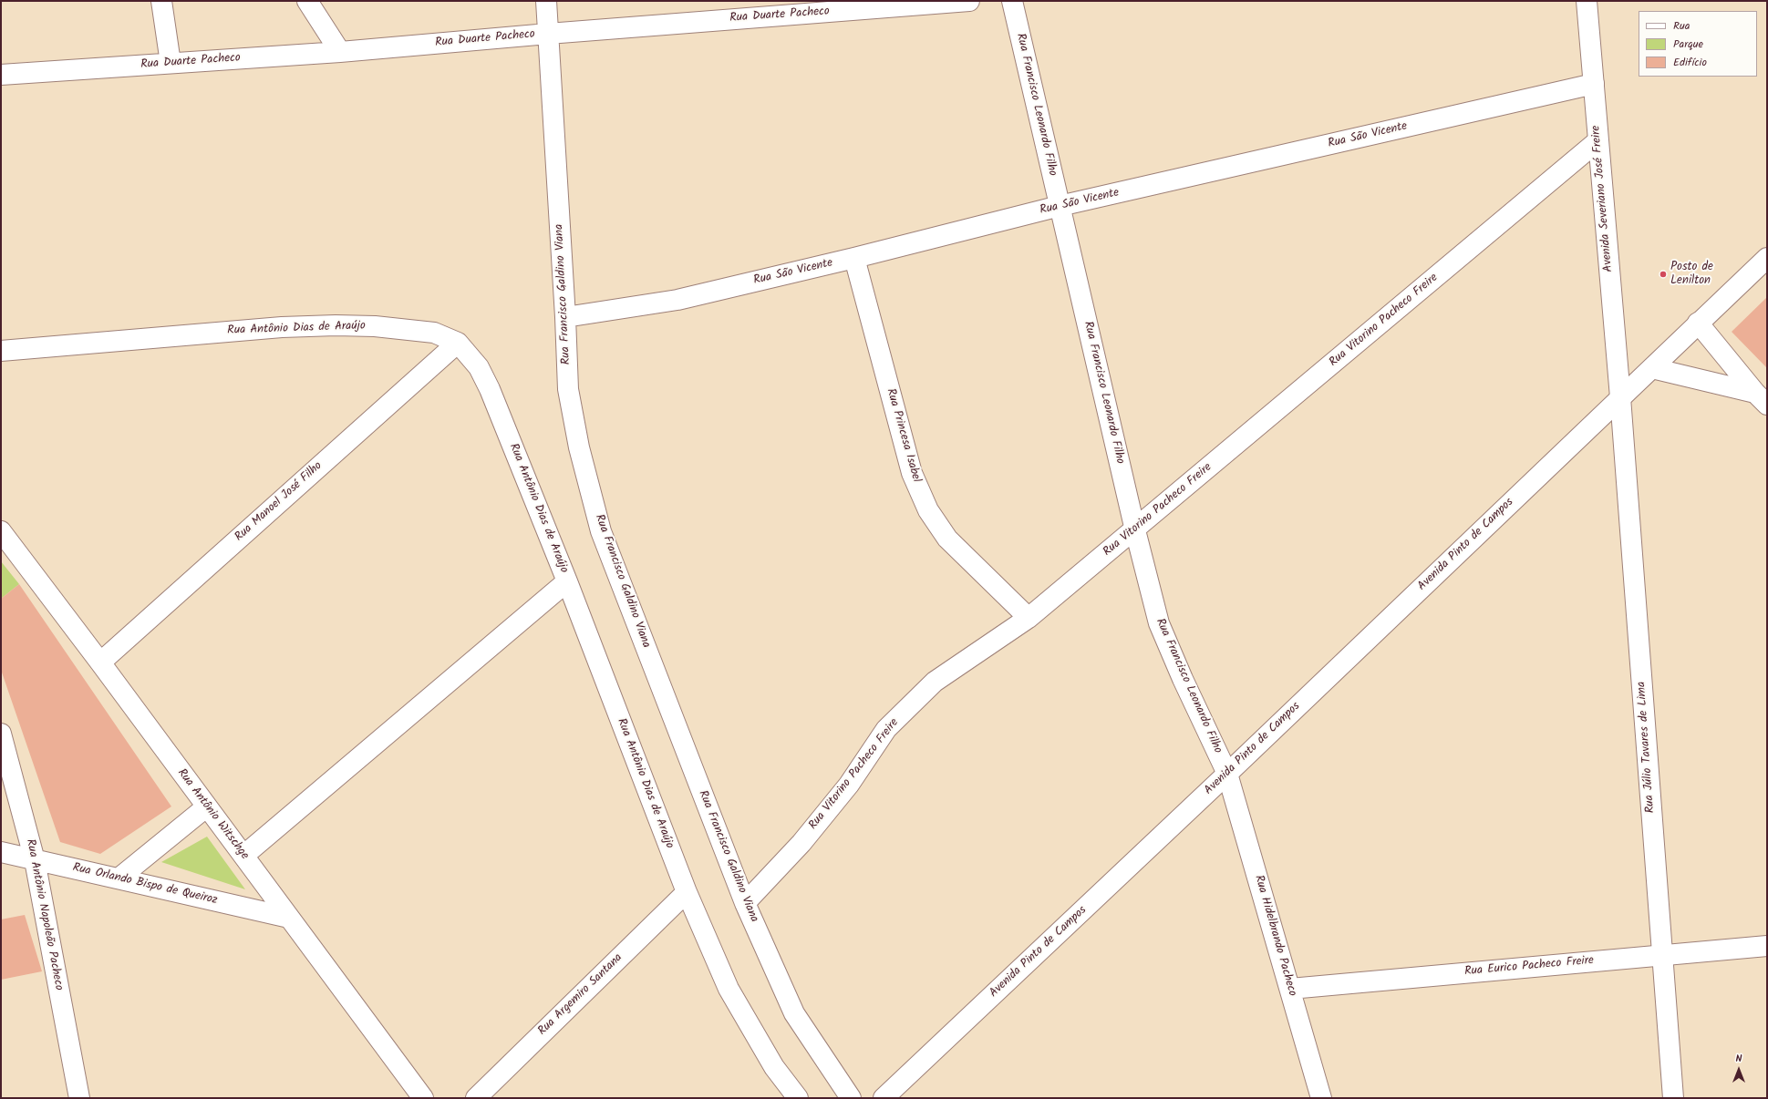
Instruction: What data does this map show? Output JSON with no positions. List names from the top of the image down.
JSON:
{
  "streets": {
    "street": [
      "Rua Duarte Pacheco",
      "Rua Francisco Leonardo Filho",
      "Rua São Vicente",
      "Avenida Severiano José Freire",
      "Rua Francisco Galdino Viana",
      "Rua Vitorino Pacheco Freire",
      "Rua Antônio Dias de Araújo",
      "Rua Princesa Isabel",
      "Rua Manoel José Filho",
      "Avenida Pinto de Campos",
      "Rua Júlio Tavares de Lima",
      "Rua Antônio Witschge",
      "Rua Orlando Bispo de Queiroz",
      "Rua Antônio Napoleão Pacheco",
      "Rua Hidelbrando Pacheco",
      "Rua Eurico Pacheco Freire",
      "Rua Argemiro Santana"
    ]
  },
  "crossings": [
    ["Rua Duarte Pacheco", "Rua Francisco Galdino Viana"],
    ["Rua Francisco Leonardo Filho", "Rua São Vicente"],
    ["Rua Francisco Leonardo Filho", "Rua Vitorino Pacheco Freire"],
    ["Rua Francisco Leonardo Filho", "Avenida Pinto de Campos"],
    ["Rua Francisco Leonardo Filho", "Rua Hidelbrando Pacheco"],
    ["Rua São Vicente", "Avenida Severiano José Freire"],
    ["Rua São Vicente", "Rua Francisco Galdino Viana"],
    ["Rua São Vicente", "Rua Princesa Isabel"],
    ["Avenida Severiano José Freire", "Rua Vitorino Pacheco Freire"],
    ["Avenida Severiano José Freire", "Avenida Pinto de Campos"],
    ["Avenida Severiano José Freire", "Rua Júlio Tavares de Lima"],
    ["Rua Francisco Galdino Viana", "Rua Vitorino Pacheco Freire"],
    ["Rua Vitorino Pacheco Freire", "Rua Princesa Isabel"],
    ["Rua Antônio Dias de Araújo", "Rua Manoel José Filho"],
    ["Rua Antônio Dias de Araújo", "Rua Argemiro Santana"],
    ["Rua Manoel José Filho", "Rua Antônio Witschge"],
    ["Avenida Pinto de Campos", "Rua Júlio Tavares de Lima"],
    ["Avenida Pinto de Campos", "Rua Hidelbrando Pacheco"],
    ["Rua Júlio Tavares de Lima", "Rua Eurico Pacheco Freire"],
    ["Rua Antônio Witschge", "Rua Orlando Bispo de Queiroz"],
    ["Rua Orlando Bispo de Queiroz", "Rua Antônio Napoleão Pacheco"],
    ["Rua Hidelbrando Pacheco", "Rua Eurico Pacheco Freire"]
  ],
  "places": ["Posto de Lenilton"],
  "legend": ["Rua", "Parque", "Edifício"],
  "north": "top"
}
